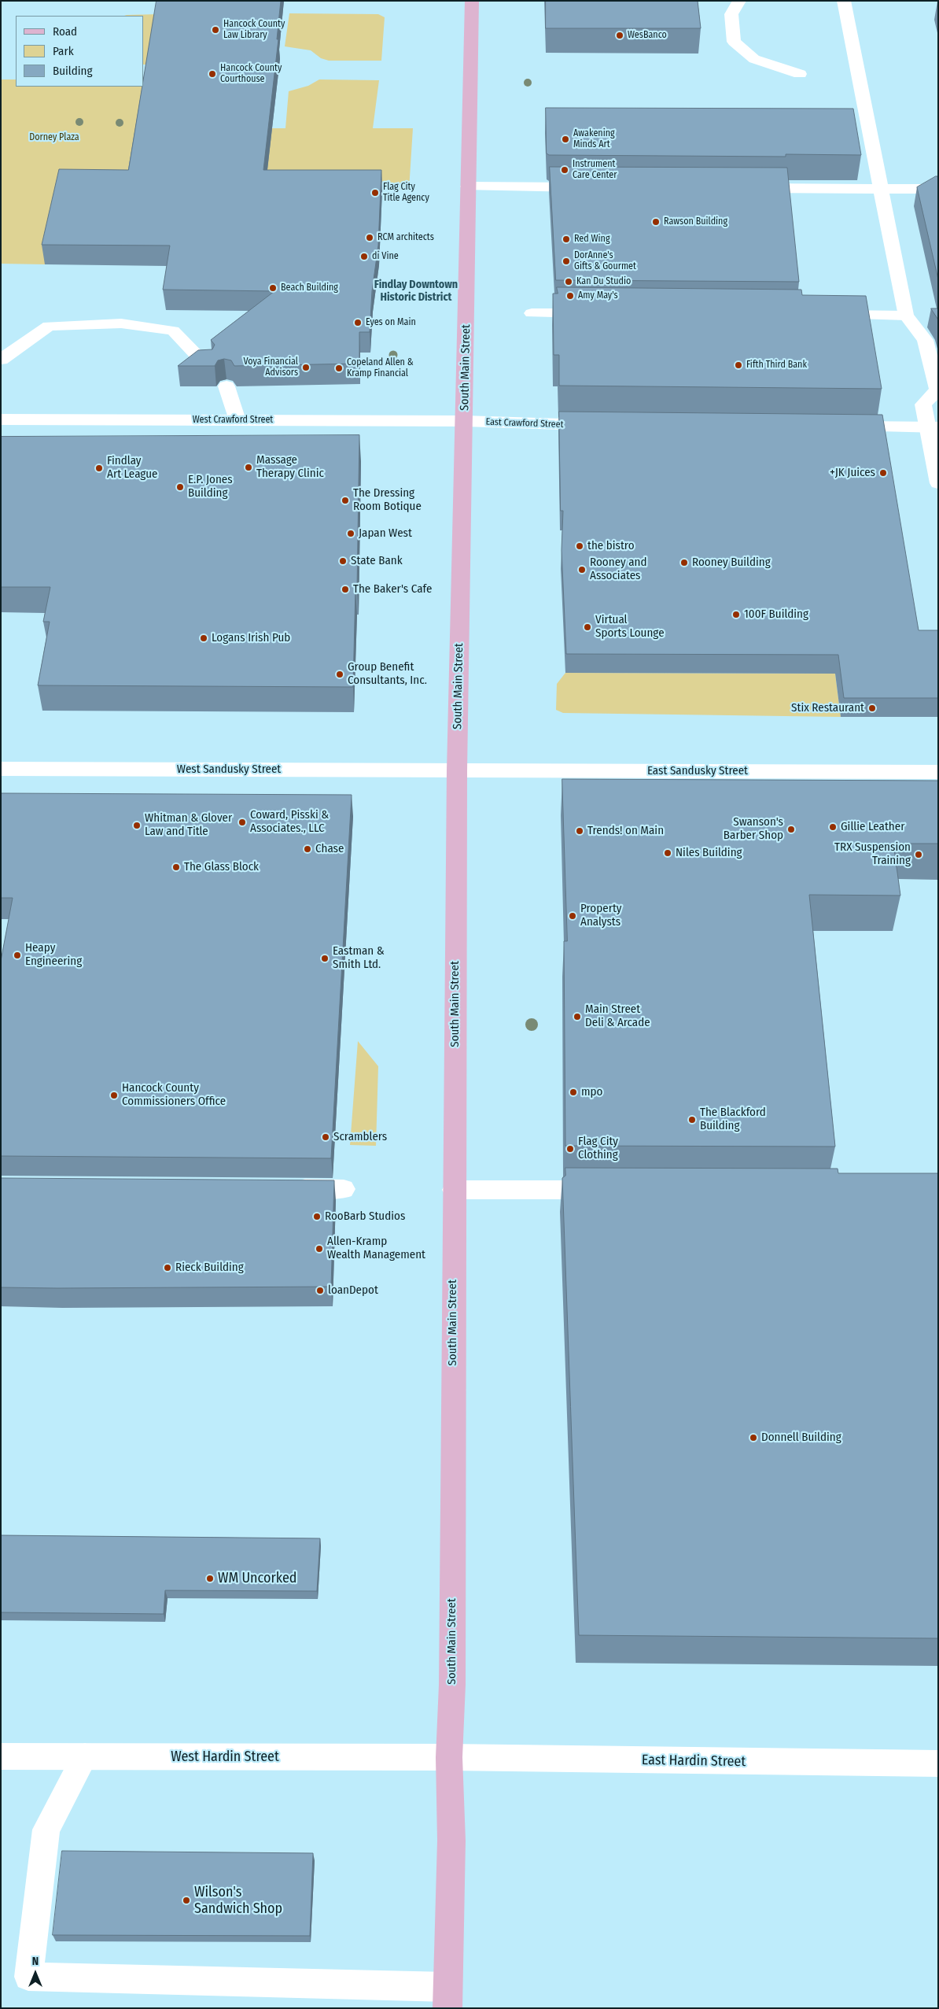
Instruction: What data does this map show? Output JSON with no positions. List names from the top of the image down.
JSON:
{
  "streets": {
    "main road": ["South Main Street"],
    "street": [
      "West Crawford Street",
      "East Crawford Street",
      "West Sandusky Street",
      "East Sandusky Street",
      "West Hardin Street",
      "East Hardin Street"
    ]
  },
  "crossings": [
    ["South Main Street", "West Crawford Street"],
    ["South Main Street", "East Crawford Street"],
    ["South Main Street", "West Sandusky Street"],
    ["South Main Street", "East Sandusky Street"],
    ["South Main Street", "West Hardin Street"],
    ["South Main Street", "East Hardin Street"],
    ["West Crawford Street", "East Crawford Street"],
    ["West Sandusky Street", "East Sandusky Street"],
    ["West Hardin Street", "East Hardin Street"]
  ],
  "districts": ["Findlay Downtown Historic District"],
  "parks": ["Dorney Plaza"],
  "places": [
    "Hancock County Law Library",
    "WesBanco",
    "Hancock County Courthouse",
    "Awakening Minds Art",
    "Instrument Care Center",
    "Flag City Title Agency",
    "Rawson Building",
    "RCM architects",
    "Red Wing",
    "di Vine",
    "DorAnne's Gifts & Gourmet",
    "Kan Du Studio",
    "Beach Building",
    "Amy May's",
    "Eyes on Main",
    "Fifth Third Bank",
    "Voya Financial Advisors",
    "Copeland Allen & Kramp Financial",
    "Massage Therapy Clinic",
    "Findlay Art League",
    "+JK Juices",
    "E.P. Jones Building",
    "The Dressing Room Botique",
    "Japan West",
    "the bistro",
    "State Bank",
    "Rooney Building",
    "Rooney and Associates",
    "The Baker's Cafe",
    "100F Building",
    "Virtual Sports Lounge",
    "Logans Irish Pub",
    "Group Benefit Consultants, Inc.",
    "Stix Restaurant",
    "Coward, Pisski & Associates., LLC",
    "Whitman & Glover Law and Title",
    "Gillie Leather",
    "Swanson's Barber Shop",
    "Trends! on Main",
    "Chase",
    "Niles Building",
    "TRX Suspension Training",
    "The Glass Block",
    "Property Analysts",
    "Heapy Engineering",
    "Eastman & Smith Ltd.",
    "Main Street Deli & Arcade",
    "mpo",
    "Hancock County Commissioners Office",
    "The Blackford Building",
    "Scramblers",
    "Flag City Clothing",
    "RooBarb Studios",
    "Allen-Kramp Wealth Management",
    "Rieck Building",
    "loanDepot",
    "Donnell Building",
    "WM Uncorked",
    "Wilson's Sandwich Shop"
  ],
  "legend": ["Road", "Park", "Building"],
  "north": "top"
}
